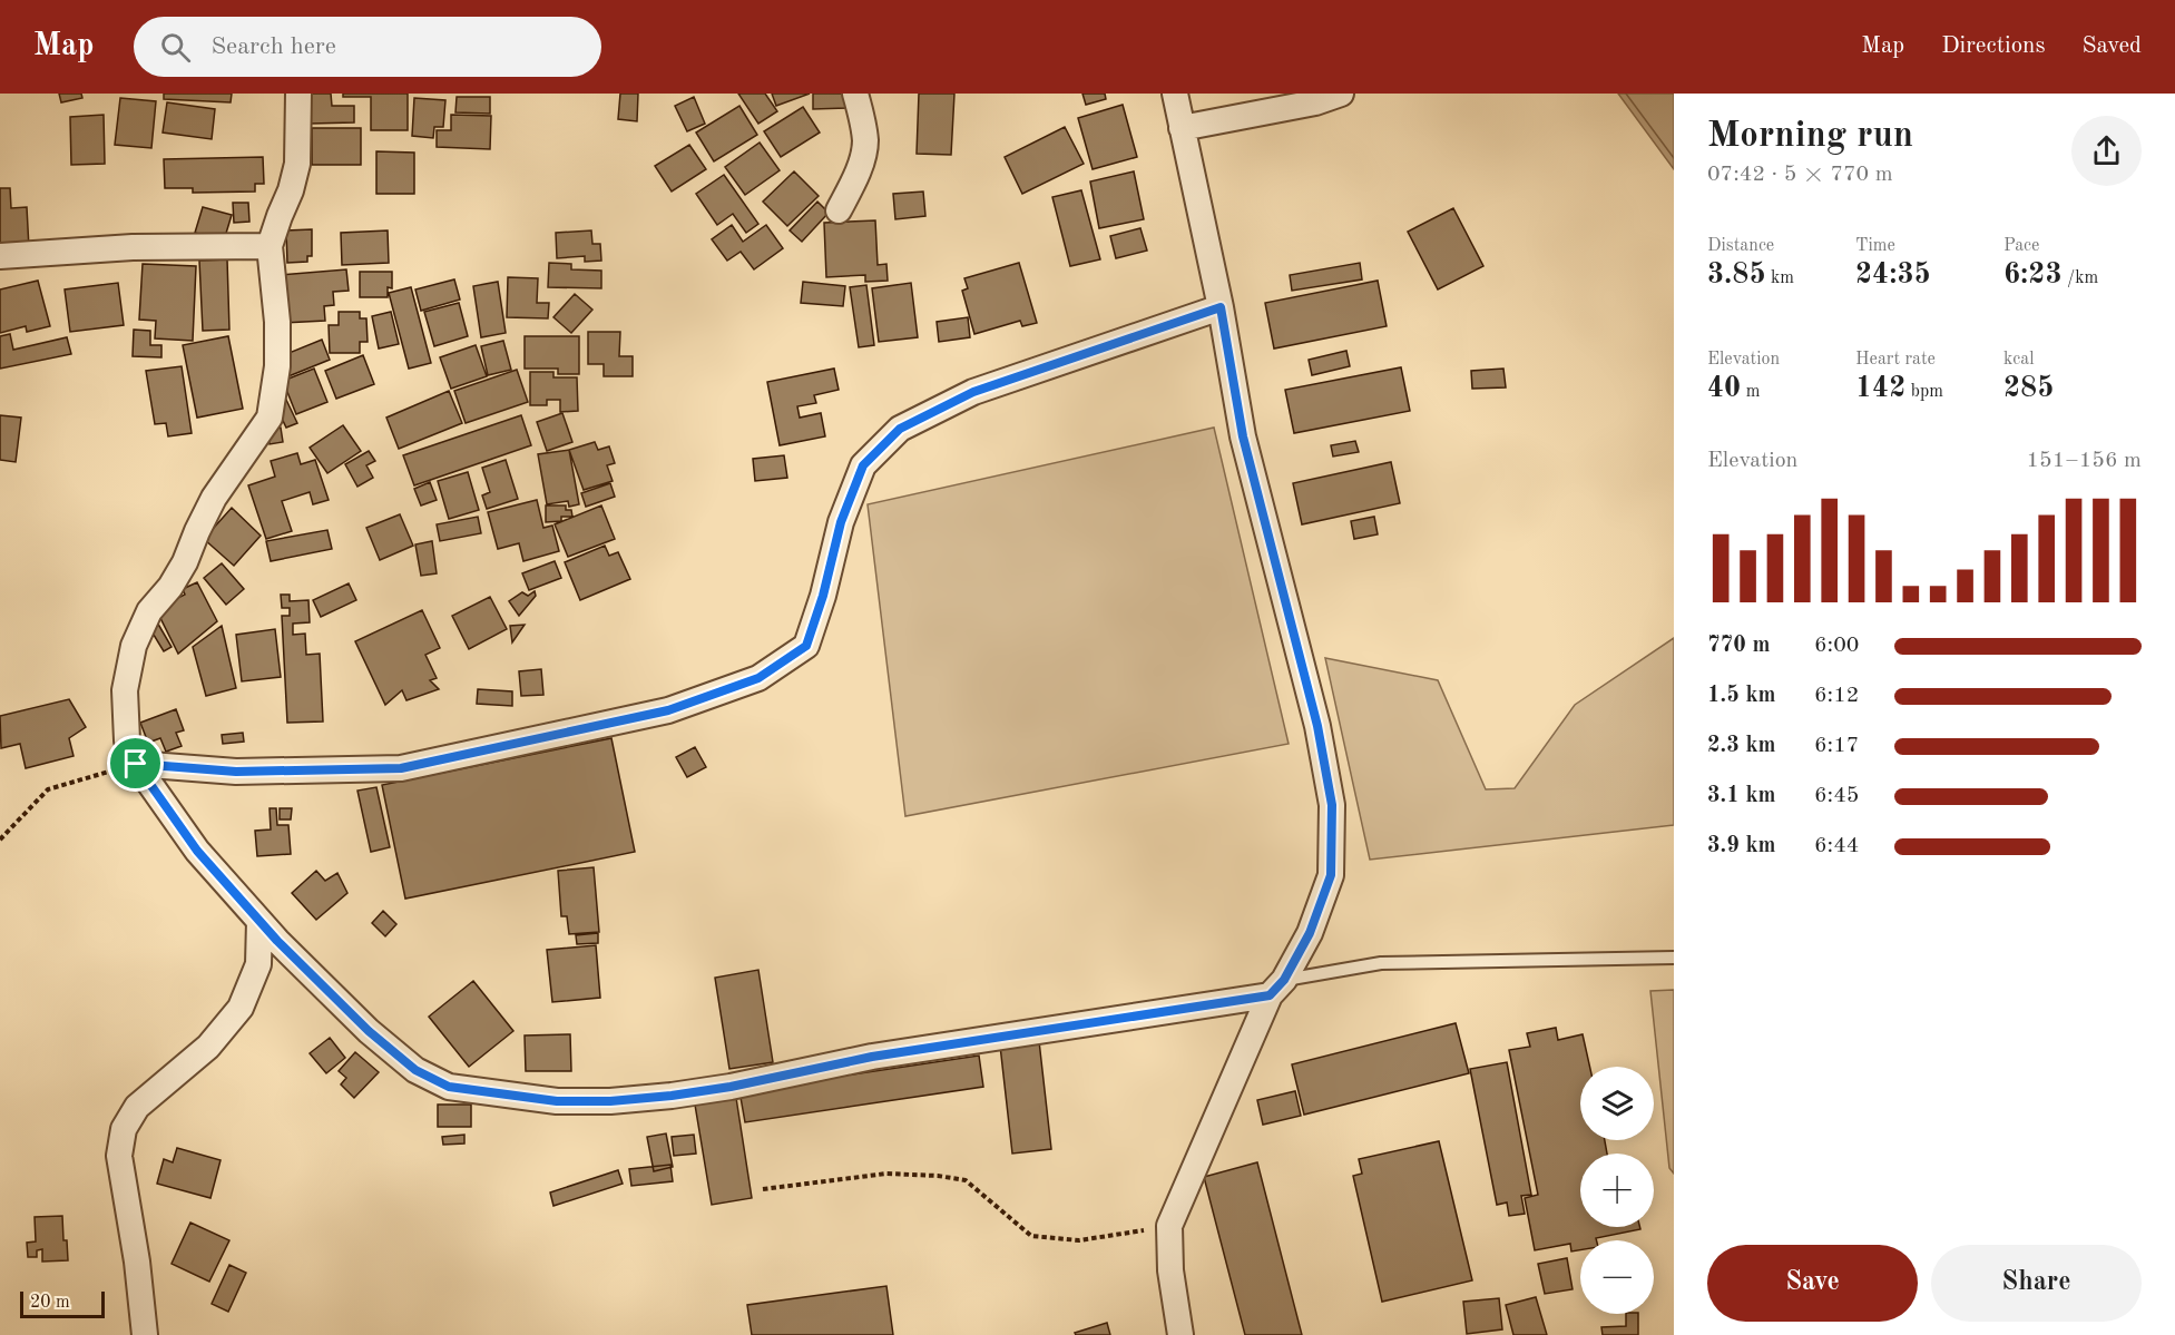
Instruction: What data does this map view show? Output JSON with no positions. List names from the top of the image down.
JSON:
{
  "scale_bar": "20 m",
  "page": {
    "header": "Map",
    "search": "Search here",
    "nav": ["Map", "Directions", "Saved"],
    "heading": ["Morning run", "07:42 · 5 × 770 m"],
    "stats": [
      ["Distance", "3.85 km"],
      ["Time", "24:35"],
      ["Pace", "6:23 /km"],
      ["Elevation", "40 m"],
      ["Heart rate", "142 bpm"],
      ["kcal", "285"]
    ],
    "chart": ["Elevation", "151–156 m"],
    "list": [
      {
        "name": "770 m",
        "note": "6:00"
      },
      {
        "name": "1.5 km",
        "note": "6:12"
      },
      {
        "name": "2.3 km",
        "note": "6:17"
      },
      {
        "name": "3.1 km",
        "note": "6:45"
      },
      {
        "name": "3.9 km",
        "note": "6:44"
      }
    ],
    "map_buttons": ["+", "−"],
    "buttons": ["Save", "Share"],
    "scale": "20 m"
  }
}
